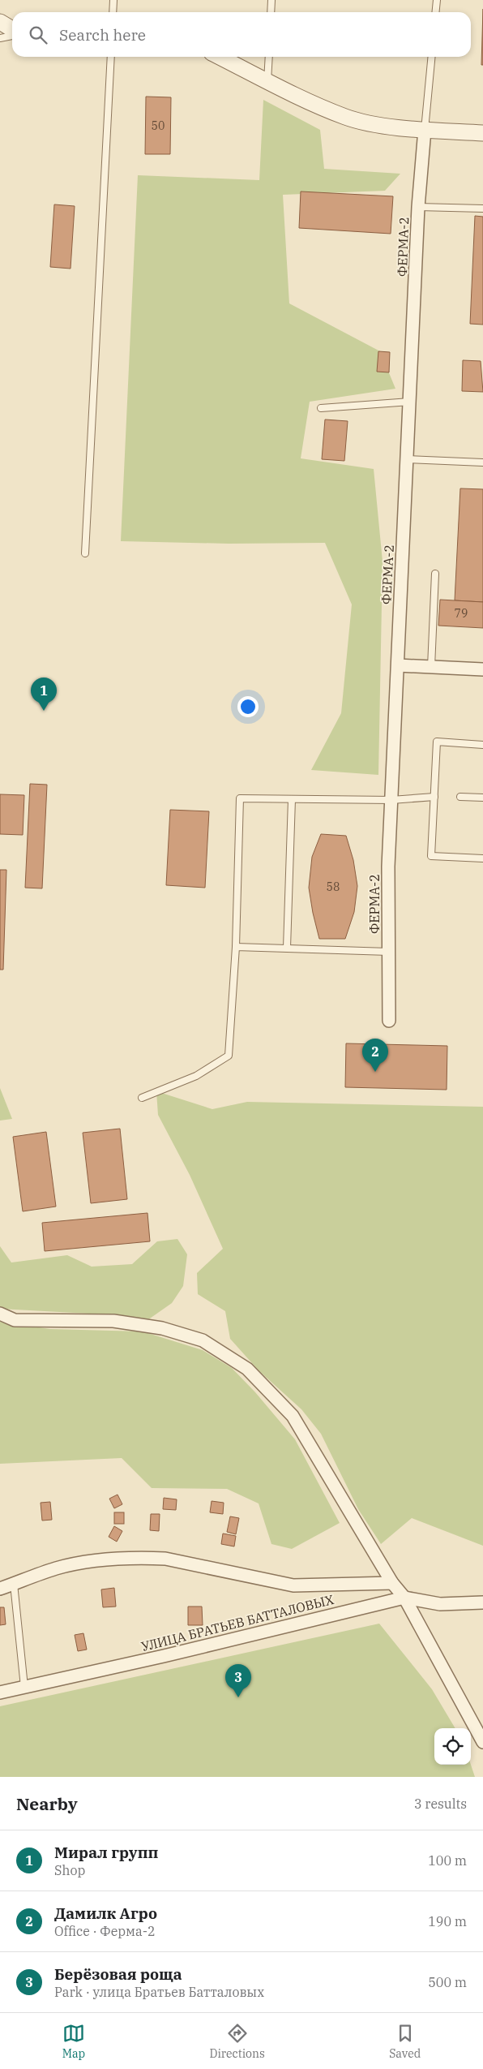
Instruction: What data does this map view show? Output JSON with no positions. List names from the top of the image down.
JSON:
{
  "streets": {
    "street": ["ФЕРМА-2", "УЛИЦА БРАТЬЕВ БАТТАЛОВЫХ"]
  },
  "house_numbers": ["50", "79", "58"],
  "page": {
    "search": "Search here",
    "pins": ["1", "2", "3"],
    "heading": ["Nearby", "3 results"],
    "list": [
      {
        "mark": "1",
        "name": "Мирал групп",
        "note": "Shop",
        "value": "100 m"
      },
      {
        "mark": "2",
        "name": "Дамилк Агро",
        "note": "Office · Ферма-2",
        "value": "190 m"
      },
      {
        "mark": "3",
        "name": "Берёзовая роща",
        "note": "Park · улица Братьев Батталовых",
        "value": "500 m"
      }
    ],
    "nav": ["Map", "Directions", "Saved"]
  }
}
